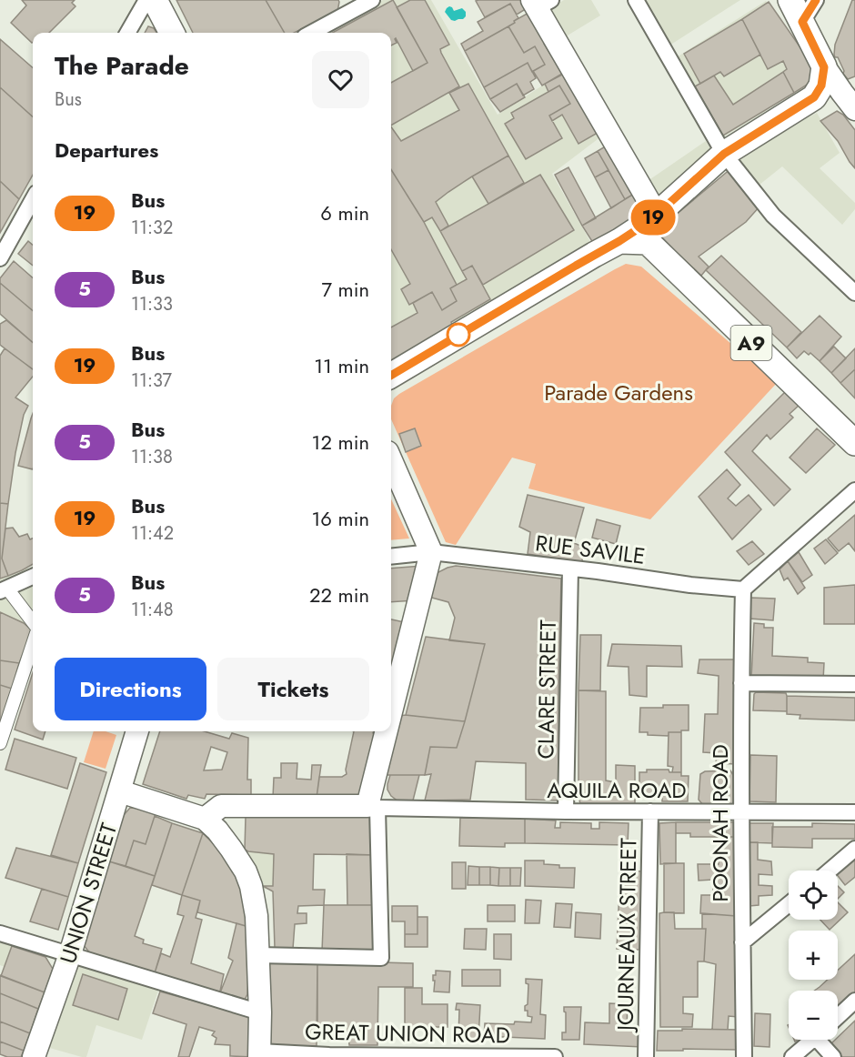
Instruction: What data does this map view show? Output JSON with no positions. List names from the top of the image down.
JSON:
{
  "streets": {
    "main road": ["A9", "UNION STREET"],
    "street": [
      "RUE SAVILE",
      "CLARE STREET",
      "AQUILA ROAD",
      "POONAH ROAD",
      "JOURNEAUX STREET",
      "GREAT UNION ROAD"
    ]
  },
  "crossings": [
    ["RUE SAVILE", "CLARE STREET"],
    ["RUE SAVILE", "POONAH ROAD"],
    ["CLARE STREET", "AQUILA ROAD"],
    ["AQUILA ROAD", "POONAH ROAD"],
    ["AQUILA ROAD", "JOURNEAUX STREET"]
  ],
  "parks": ["Parade Gardens"],
  "lines": ["bus line 19"],
  "page": {
    "on_map": "19",
    "heading": [
      ["The Parade", "Bus"],
      "Departures"
    ],
    "list": [
      {
        "mark": "19",
        "name": "Bus",
        "note": "11:32",
        "value": "6 min"
      },
      {
        "mark": "5",
        "name": "Bus",
        "note": "11:33",
        "value": "7 min"
      },
      {
        "mark": "19",
        "name": "Bus",
        "note": "11:37",
        "value": "11 min"
      },
      {
        "mark": "5",
        "name": "Bus",
        "note": "11:38",
        "value": "12 min"
      },
      {
        "mark": "19",
        "name": "Bus",
        "note": "11:42",
        "value": "16 min"
      },
      {
        "mark": "5",
        "name": "Bus",
        "note": "11:48",
        "value": "22 min"
      }
    ],
    "buttons": ["Directions", "Tickets"],
    "map_buttons": ["+", "−"]
  }
}
